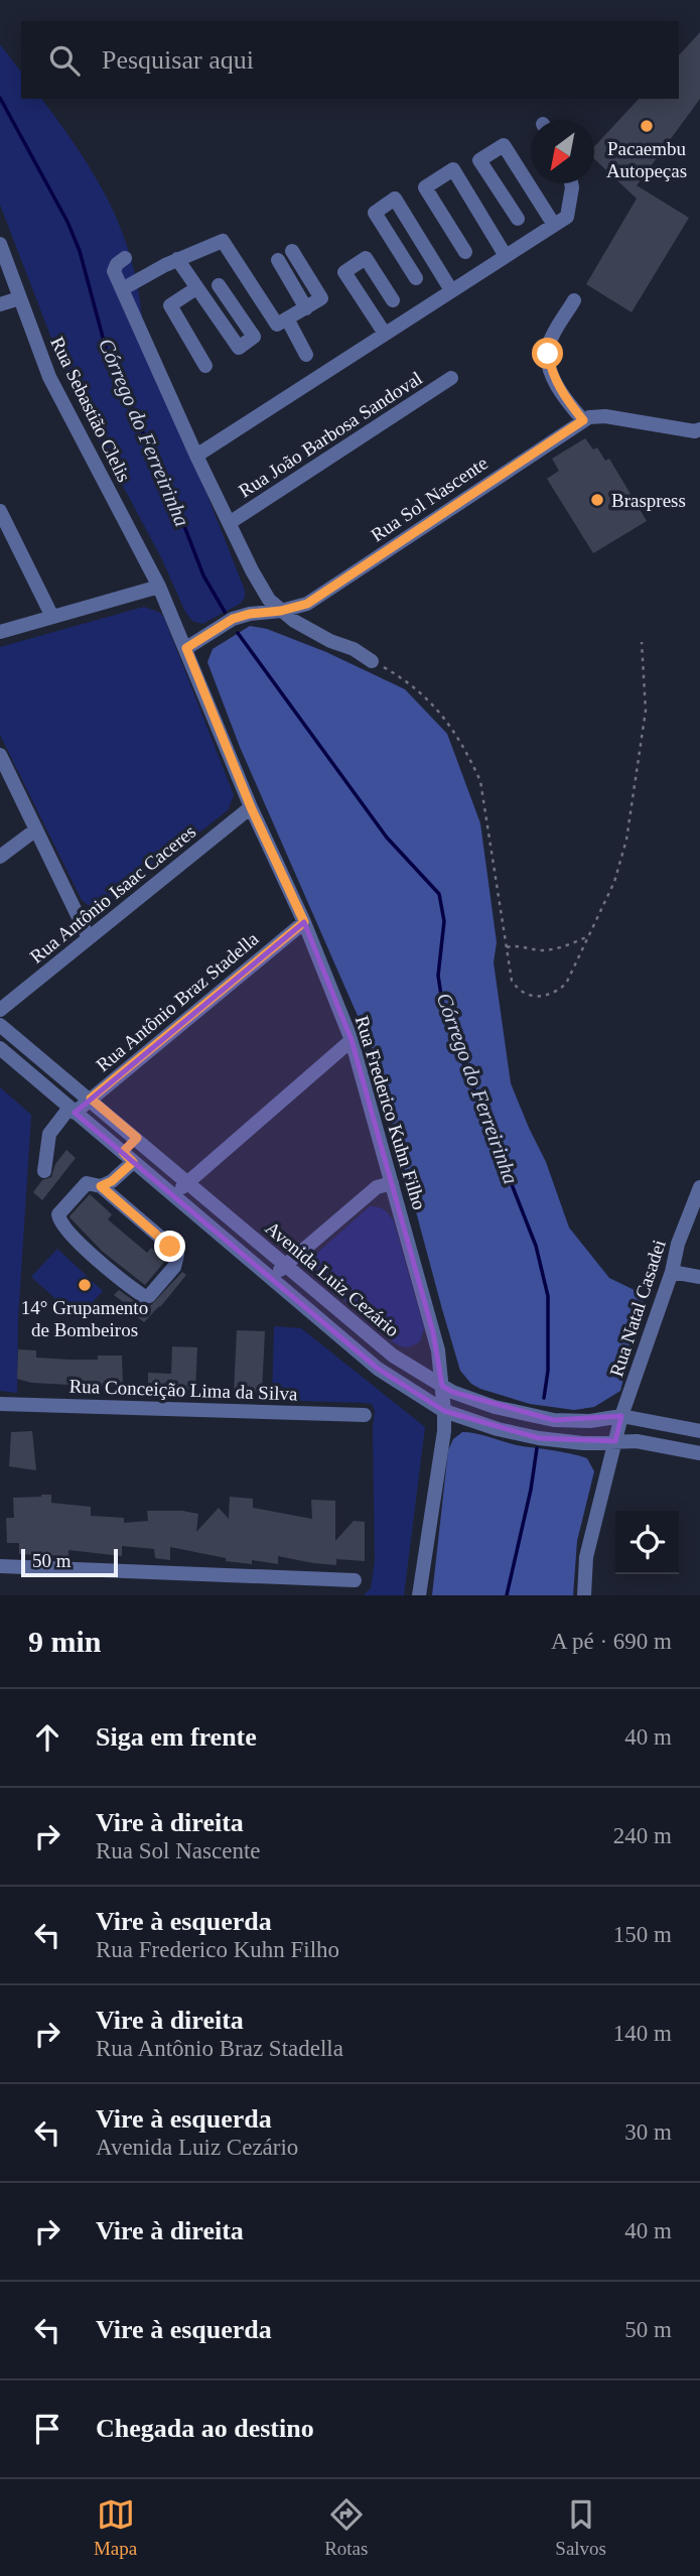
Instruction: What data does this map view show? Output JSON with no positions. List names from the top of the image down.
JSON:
{
  "streets": {
    "street": [
      "Rua Sebastião Clelis",
      "Rua João Barbosa Sandoval",
      "Rua Sol Nascente",
      "Rua Antônio Isaac Caceres",
      "Rua Antônio Braz Stadella",
      "Rua Frederico Kuhn Filho",
      "Avenida Luiz Cezário",
      "Rua Natal Casadei",
      "Rua Conceição Lima da Silva"
    ]
  },
  "crossings": [
    ["Rua Sebastião Clelis", "Rua Frederico Kuhn Filho"],
    ["Rua Sol Nascente", "Rua Frederico Kuhn Filho"],
    ["Rua Antônio Isaac Caceres", "Rua Frederico Kuhn Filho"],
    ["Rua Antônio Braz Stadella", "Rua Frederico Kuhn Filho"],
    ["Rua Antônio Braz Stadella", "Avenida Luiz Cezário"],
    ["Rua Frederico Kuhn Filho", "Avenida Luiz Cezário"],
    ["Avenida Luiz Cezário", "Rua Natal Casadei"]
  ],
  "water": ["Córrego do Ferreirinha"],
  "places": ["Pacaembu Autopeças", "Braspress", "14° Grupamento de Bombeiros"],
  "scale_bar": "50 m",
  "north": "bottom left",
  "page": {
    "search": "Pesquisar aqui",
    "scale": "50 m",
    "heading": ["9 min", "A pé · 690 m"],
    "list": [
      ["Siga em frente", "40 m"],
      ["Vire à direita", "Rua Sol Nascente", "240 m"],
      ["Vire à esquerda", "Rua Frederico Kuhn Filho", "150 m"],
      ["Vire à direita", "Rua Antônio Braz Stadella", "140 m"],
      ["Vire à esquerda", "Avenida Luiz Cezário", "30 m"],
      ["Vire à direita", "40 m"],
      ["Vire à esquerda", "50 m"],
      "Chegada ao destino"
    ],
    "nav": ["Mapa", "Rotas", "Salvos"]
  }
}
